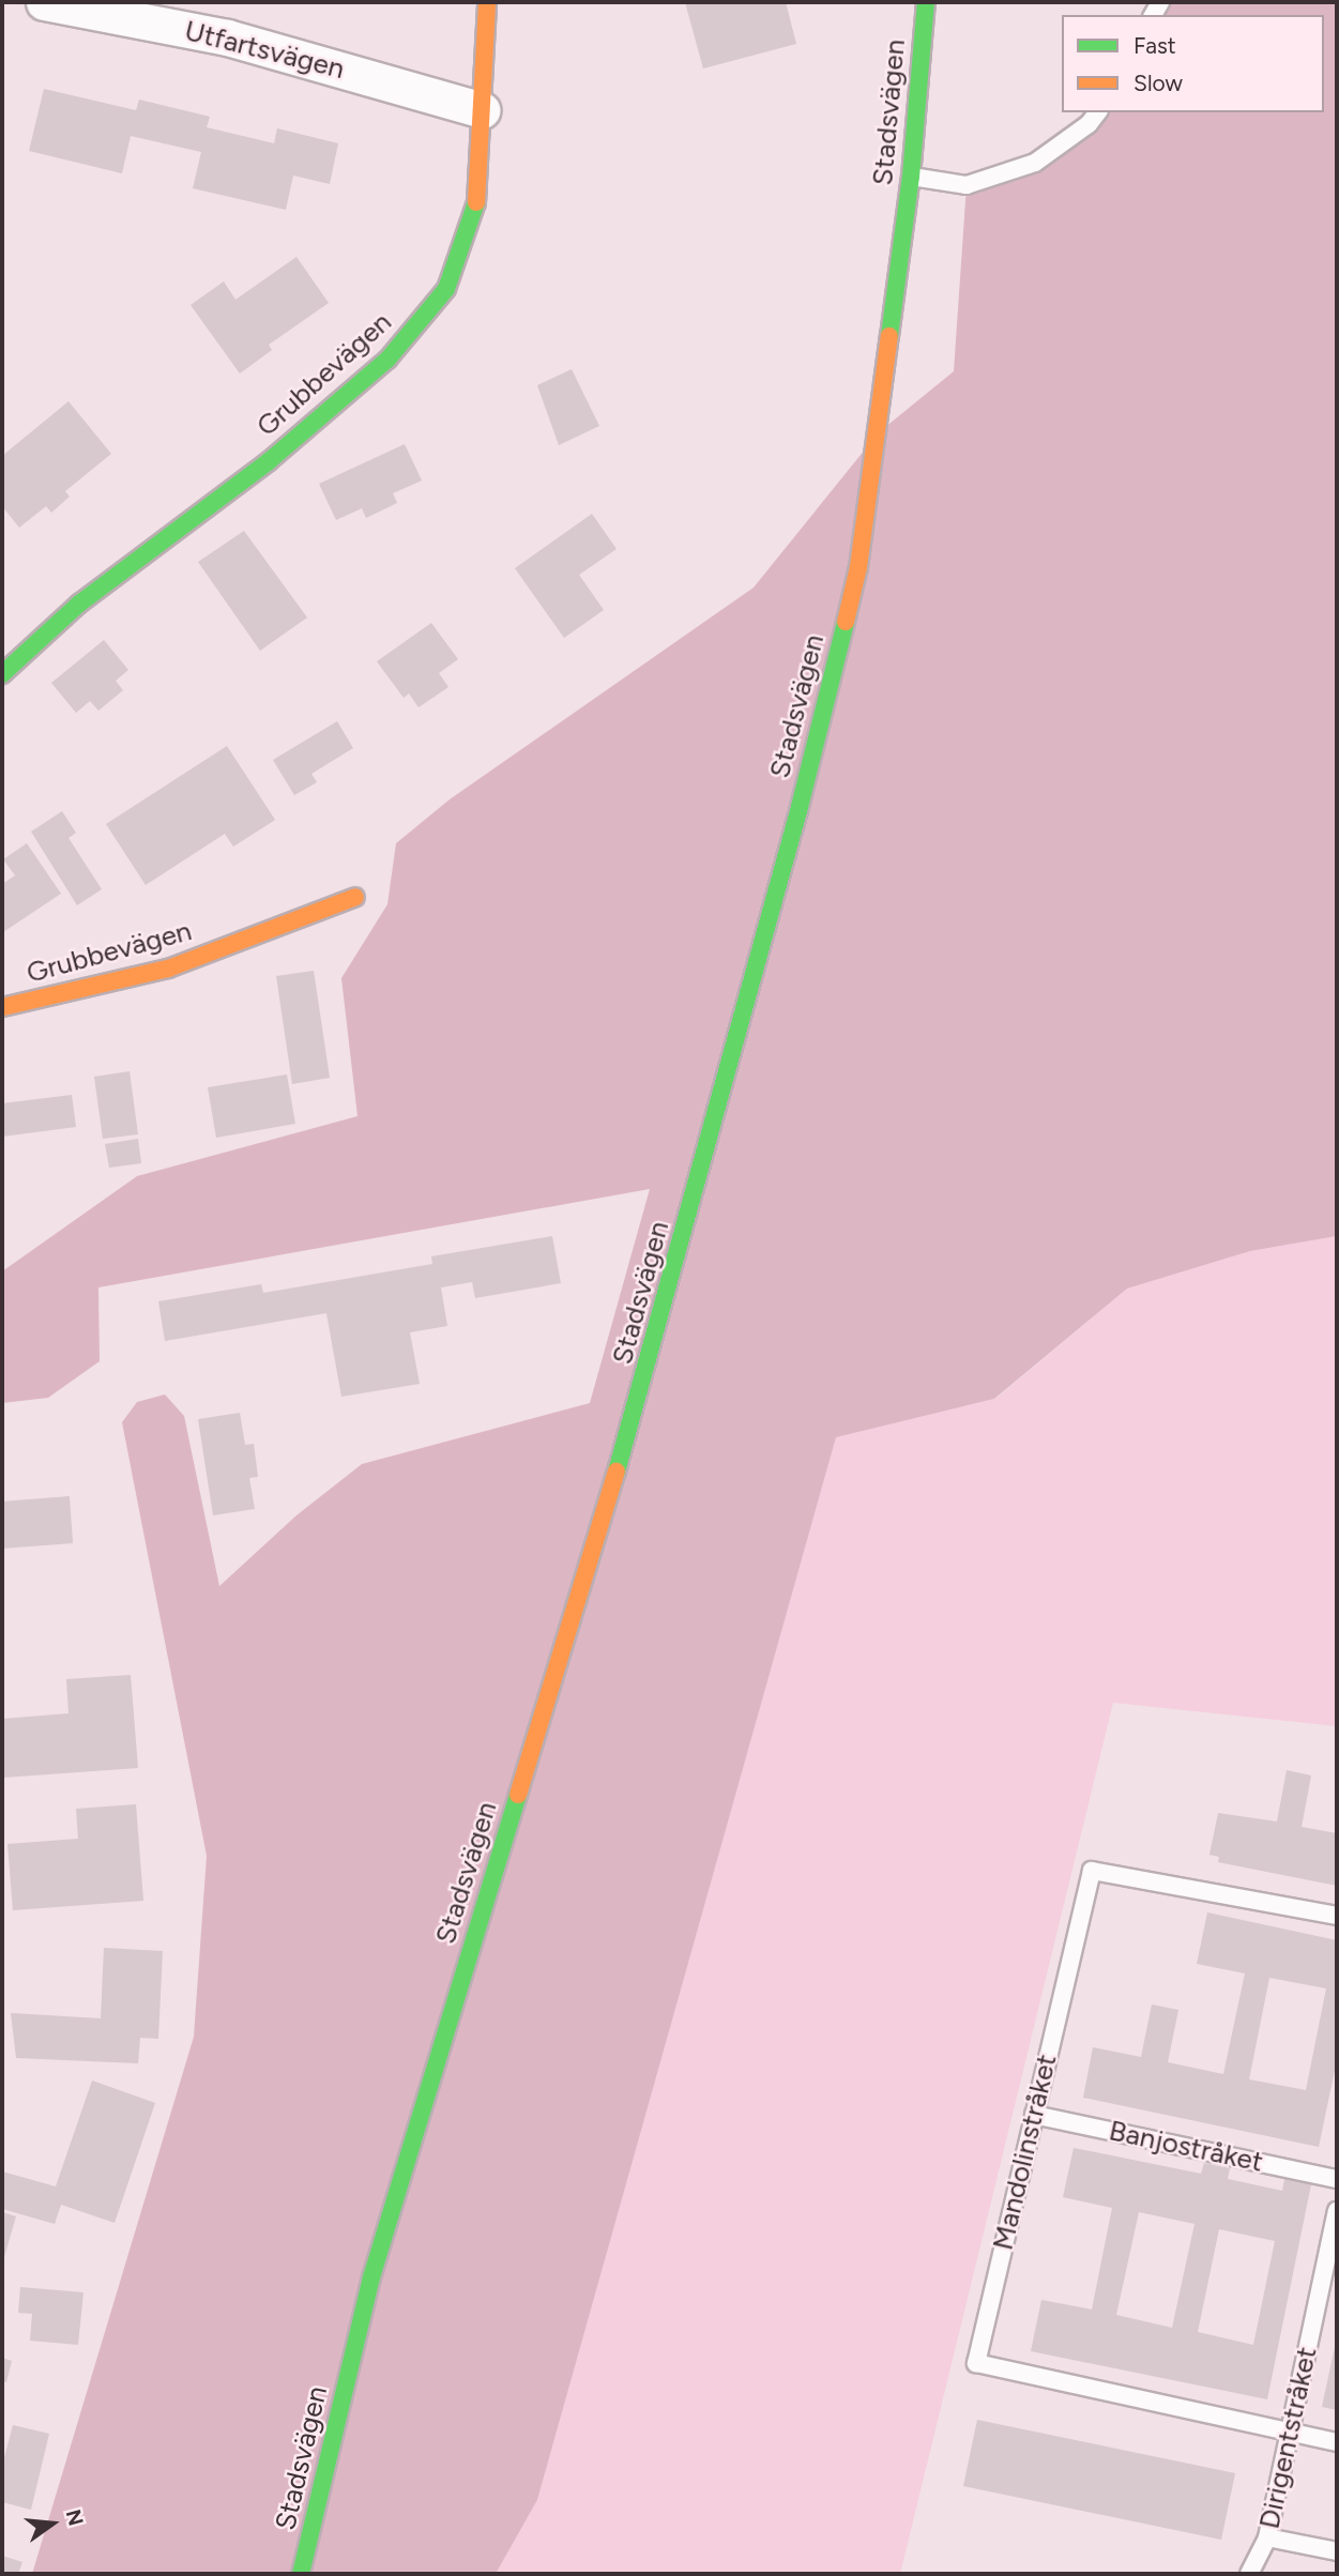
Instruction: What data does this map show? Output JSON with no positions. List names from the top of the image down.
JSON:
{
  "streets": {
    "main road": ["Stadsvägen", "Grubbevägen"],
    "street": ["Utfartsvägen"],
    "lane": ["Banjostråket", "Mandolinstråket", "Dirigentstråket"]
  },
  "crossings": [
    ["Utfartsvägen", "Grubbevägen"],
    ["Banjostråket", "Mandolinstråket"],
    ["Mandolinstråket", "Dirigentstråket"]
  ],
  "legend": ["Fast", "Slow"],
  "north": "right"
}
